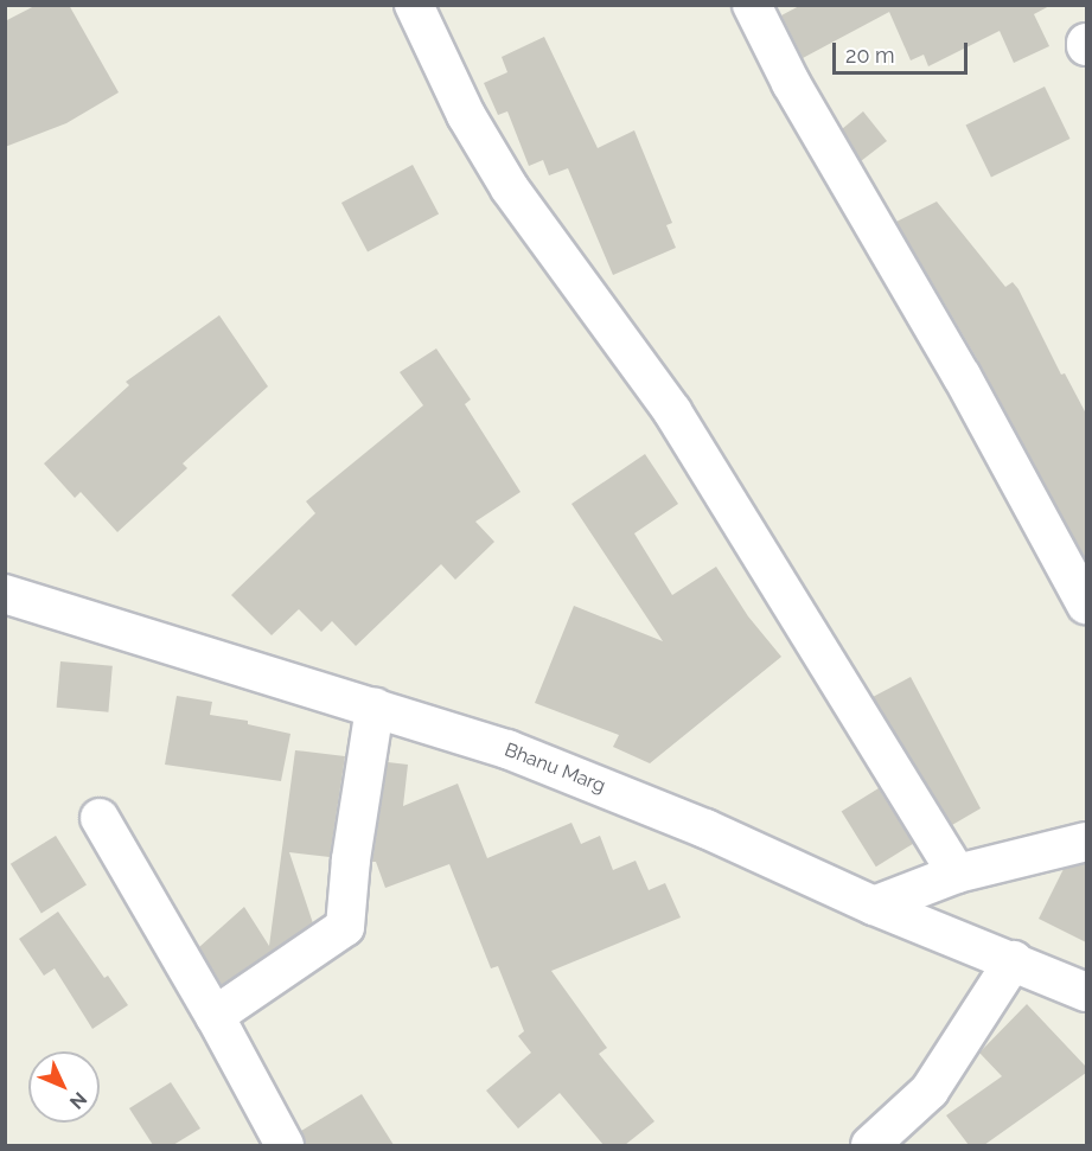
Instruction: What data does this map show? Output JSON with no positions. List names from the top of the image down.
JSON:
{
  "streets": {
    "street": ["Bhanu Marg"]
  },
  "scale_bar": "20 m",
  "north": "bottom right"
}
